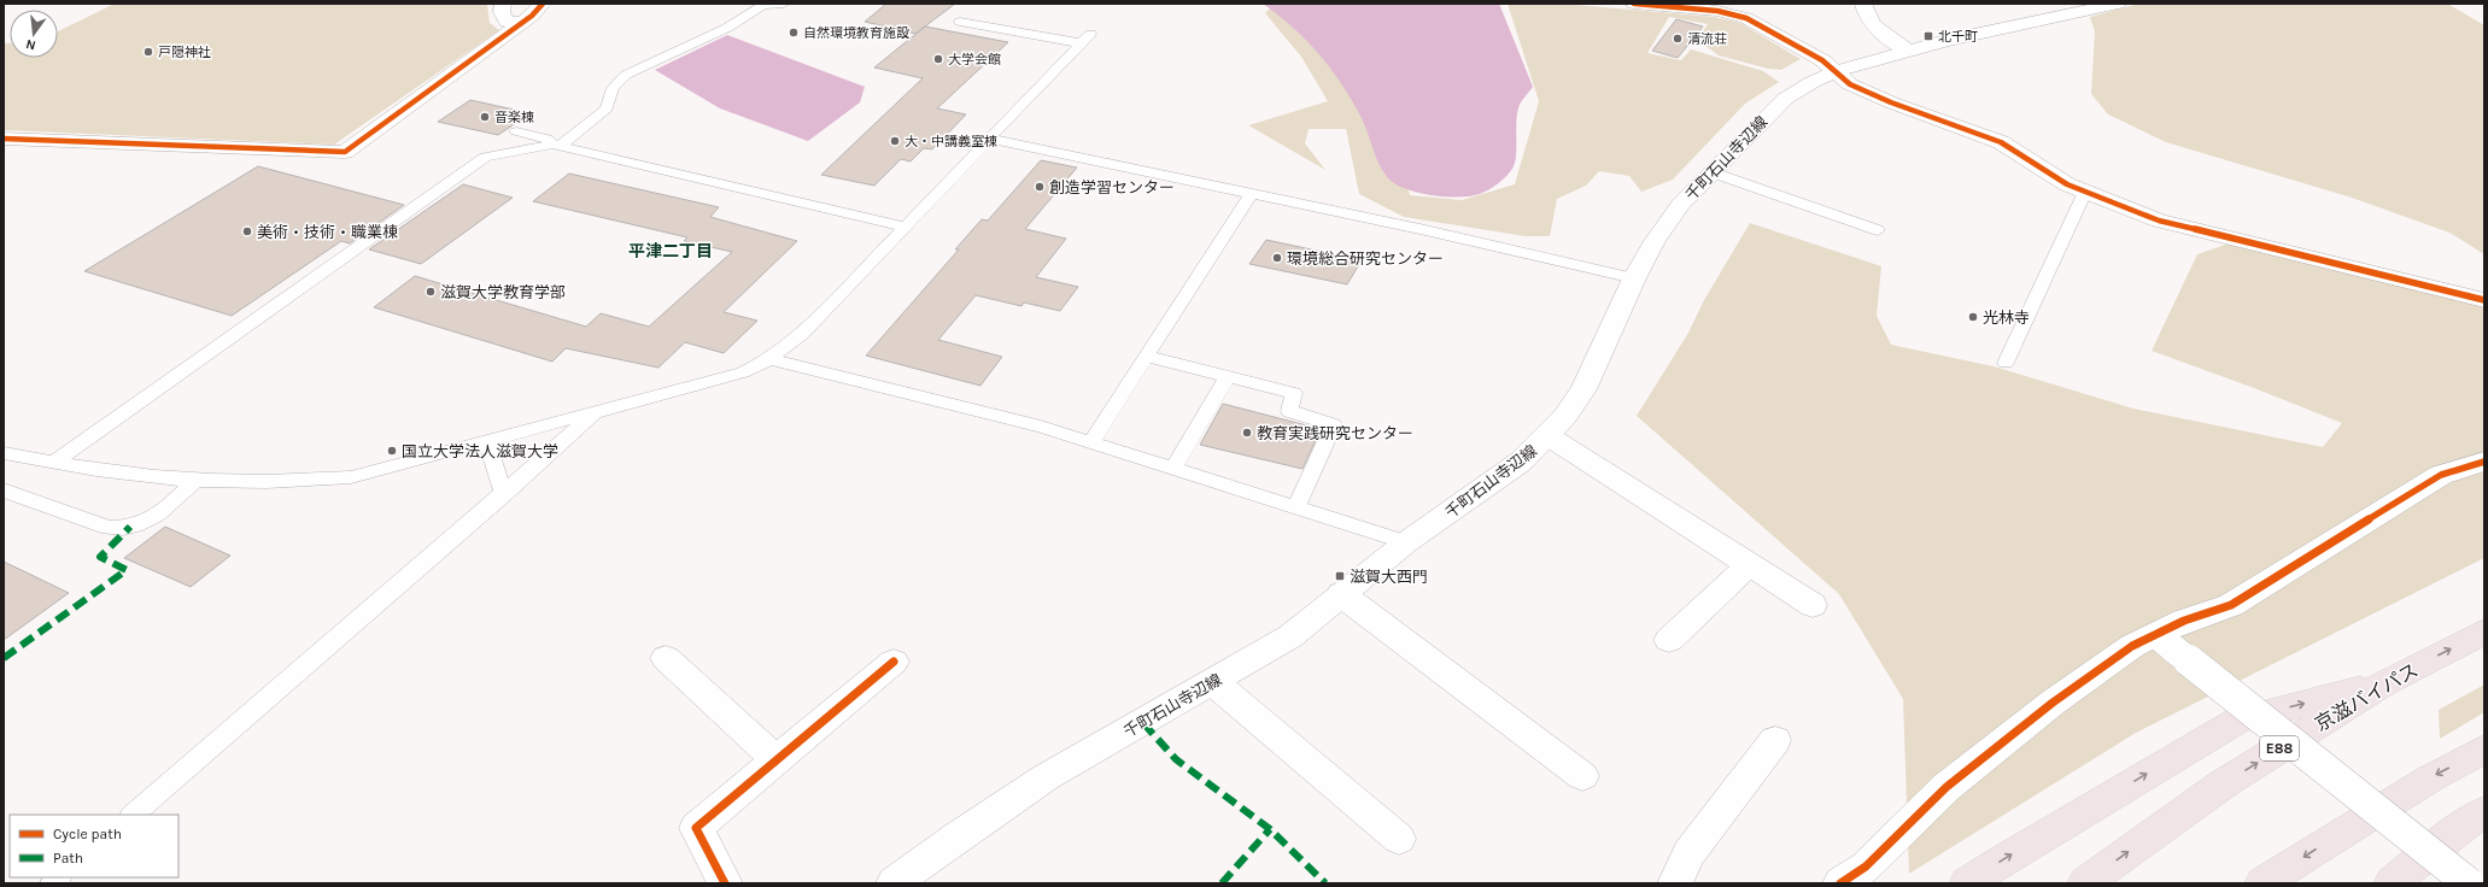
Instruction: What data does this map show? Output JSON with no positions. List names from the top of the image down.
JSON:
{
  "streets": {
    "highway": ["京滋バイパス", "E88"],
    "street": ["千町石山寺辺線"]
  },
  "districts": ["平津二丁目"],
  "places": {
    "other": [
      "自然環境教育施設",
      "清流荘",
      "戸隠神社",
      "大学会館",
      "音楽棟",
      "大・中講義室棟",
      "創造学習センター",
      "美術・技術・職業棟",
      "環境総合研究センター",
      "滋賀大学教育学部",
      "光林寺",
      "教育実践研究センター",
      "国立大学法人滋賀大学"
    ],
    "transit": ["北千町", "滋賀大西門"]
  },
  "legend": ["Cycle path", "Path"],
  "north": "bottom"
}
